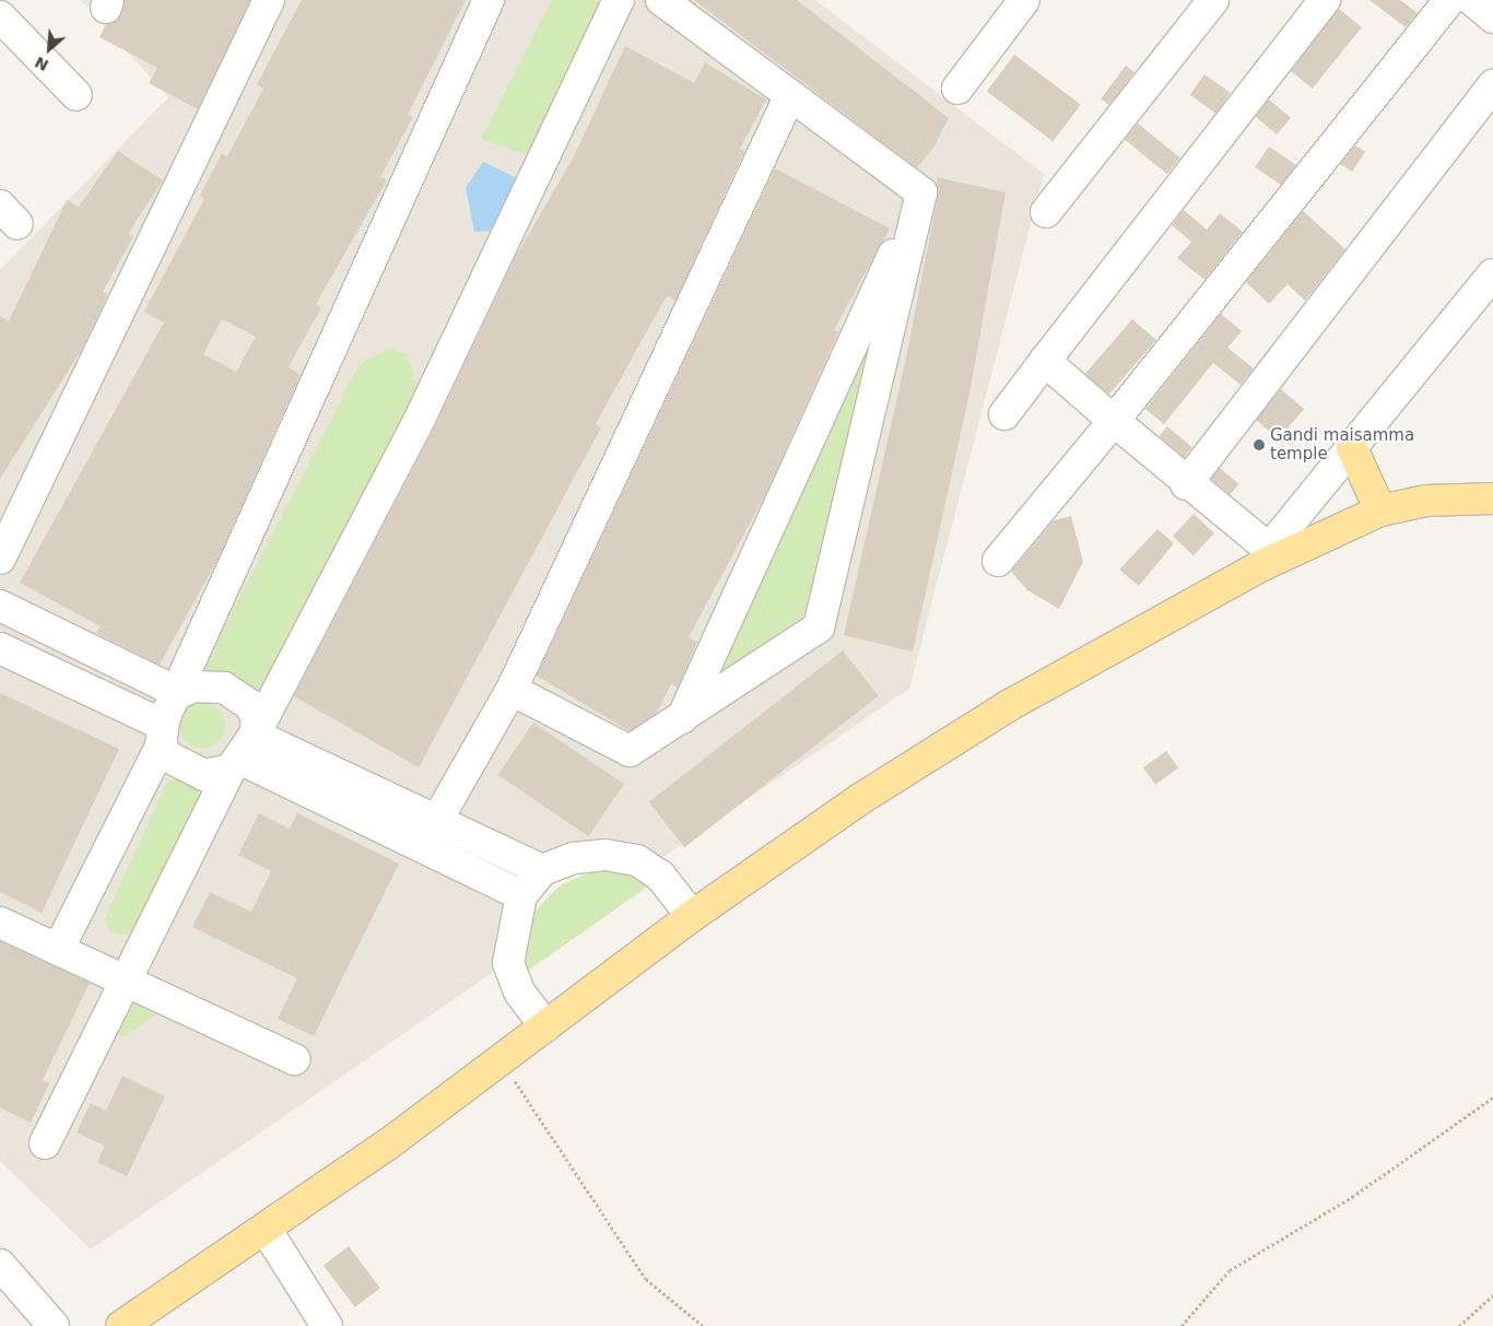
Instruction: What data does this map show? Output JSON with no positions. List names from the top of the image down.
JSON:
{
  "places": ["Gandi maisamma temple"],
  "north": "bottom left"
}
